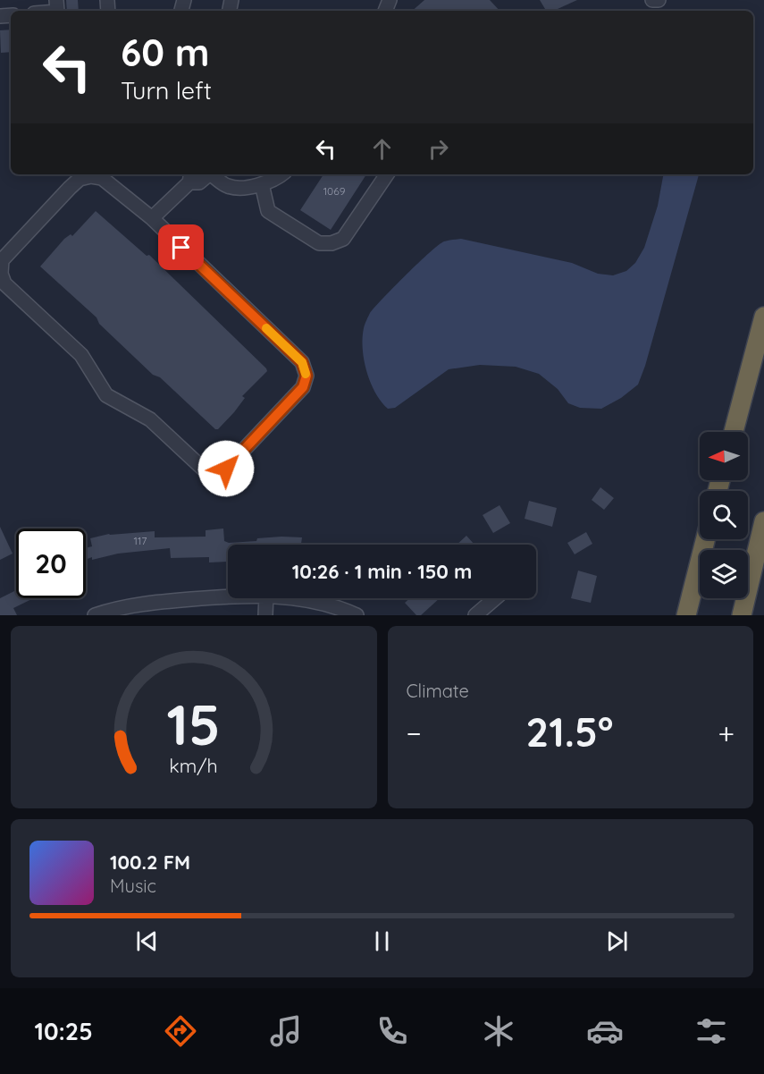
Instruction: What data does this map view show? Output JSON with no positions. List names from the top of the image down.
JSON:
{
  "house_numbers": ["1069", "117"],
  "north": "left",
  "page": {
    "turn": ["60 m", "Turn left"],
    "limit": "20",
    "trip": "10:26 · 1 min · 150 m",
    "tile": "Climate",
    "heat": ["−", "21.5°", "+"],
    "song": ["100.2 FM", "Music"],
    "tabs": "10:25",
    "gauge": ["15", "km/h"]
  }
}
